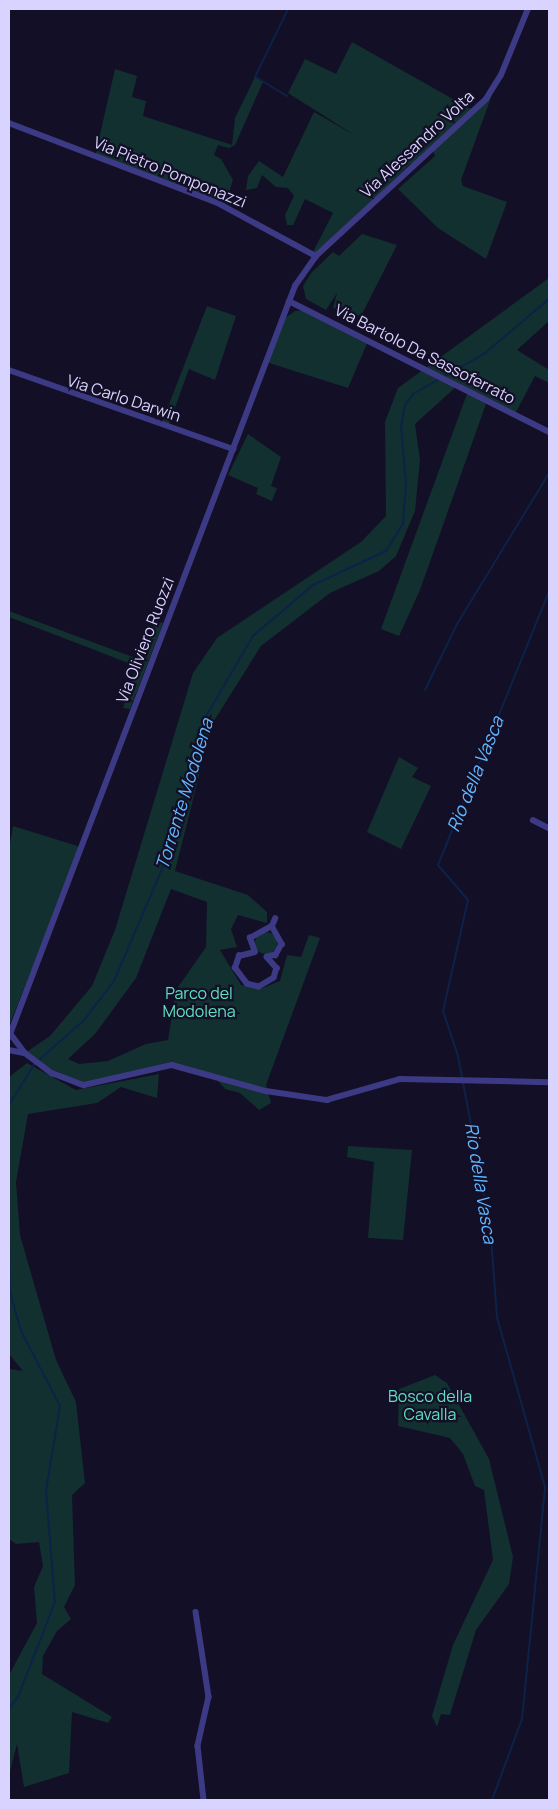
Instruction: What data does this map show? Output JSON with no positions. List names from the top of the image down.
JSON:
{
  "streets": {
    "street": [
      "Via Alessandro Volta",
      "Via Pietro Pomponazzi",
      "Via Bartolo Da Sassoferrato",
      "Via Carlo Darwin",
      "Via Oliviero Ruozzi"
    ]
  },
  "crossings": [
    ["Via Alessandro Volta", "Via Pietro Pomponazzi"],
    ["Via Alessandro Volta", "Via Oliviero Ruozzi"],
    ["Via Pietro Pomponazzi", "Via Oliviero Ruozzi"],
    ["Via Bartolo Da Sassoferrato", "Via Oliviero Ruozzi"],
    ["Via Carlo Darwin", "Via Oliviero Ruozzi"]
  ],
  "water": ["Rio della Vasca", "Torrente Modolena"],
  "parks": ["Parco del Modolena", "Bosco della Cavalla"]
}
